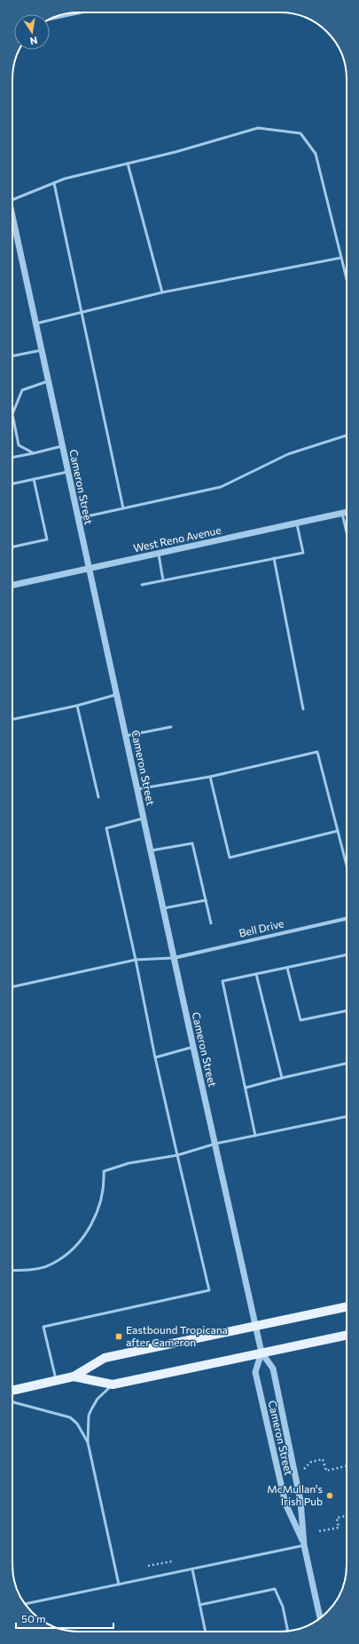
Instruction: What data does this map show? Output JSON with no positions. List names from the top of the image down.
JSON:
{
  "streets": {
    "street": ["Cameron Street", "West Reno Avenue", "Bell Drive"]
  },
  "crossings": [
    ["Cameron Street", "West Reno Avenue"],
    ["Cameron Street", "Bell Drive"]
  ],
  "places": {
    "transit": ["Eastbound Tropicana after Cameron"],
    "other": ["McMullan's Irish Pub"]
  },
  "scale_bar": "50 m",
  "north": "bottom"
}
